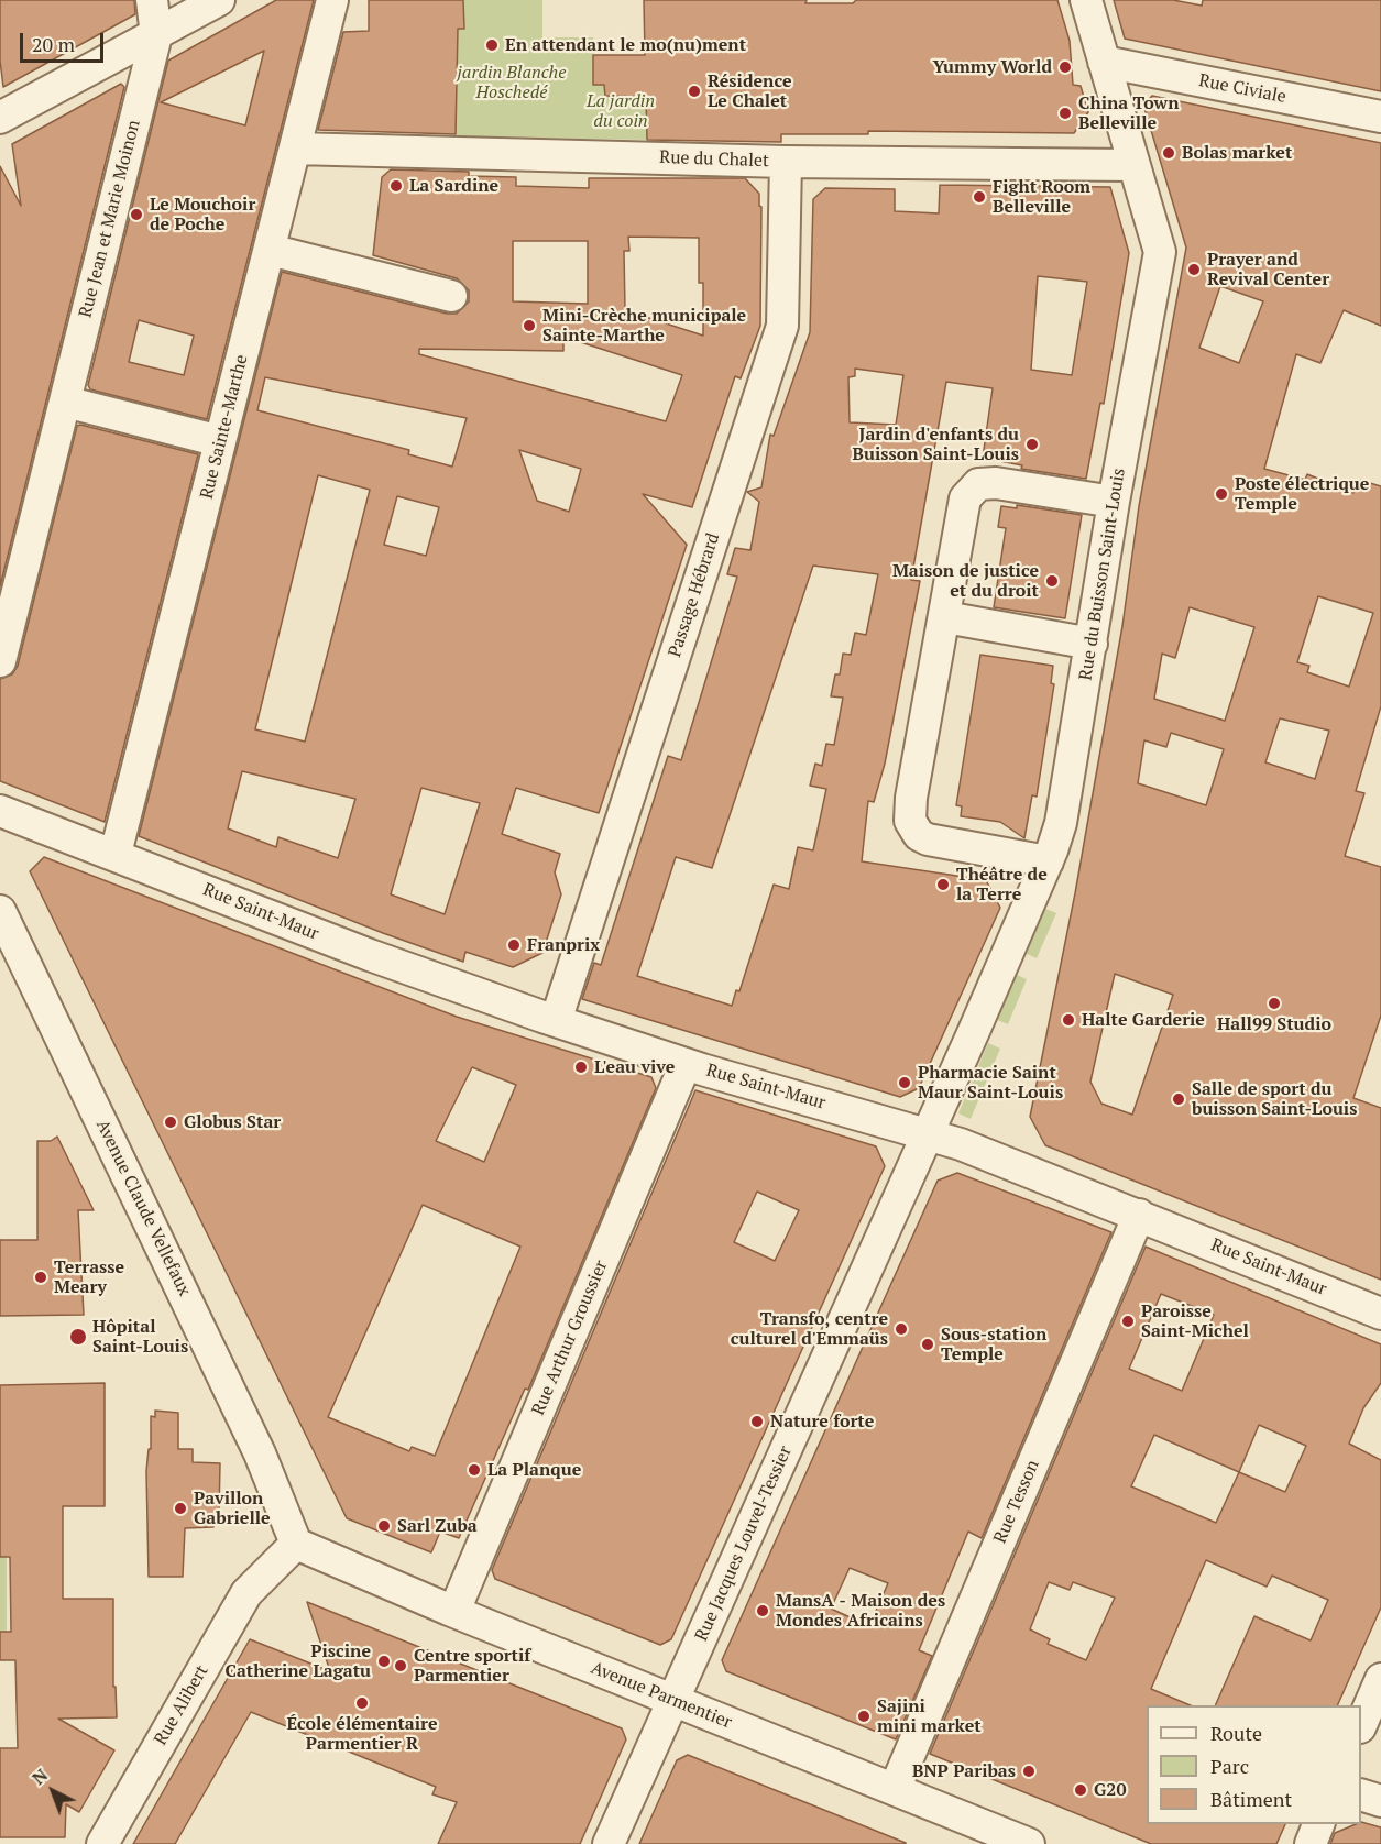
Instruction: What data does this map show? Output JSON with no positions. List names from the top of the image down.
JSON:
{
  "streets": {
    "street": [
      "Rue Civiale",
      "Rue du Chalet",
      "Rue Jean et Marie Moinon",
      "Rue Sainte-Marthe",
      "Rue du Buisson Saint-Louis",
      "Passage Hébrard",
      "Rue Saint-Maur",
      "Avenue Claude Vellefaux",
      "Rue Arthur Groussier",
      "Rue Tesson",
      "Rue Jacques Louvel-Tessier",
      "Avenue Parmentier",
      "Rue Alibert"
    ]
  },
  "crossings": [
    ["Rue Civiale", "Rue du Buisson Saint-Louis"],
    ["Rue du Chalet", "Rue Sainte-Marthe"],
    ["Rue du Chalet", "Rue du Buisson Saint-Louis"],
    ["Rue du Chalet", "Passage Hébrard"],
    ["Rue Sainte-Marthe", "Rue Saint-Maur"],
    ["Rue du Buisson Saint-Louis", "Rue Saint-Maur"],
    ["Rue du Buisson Saint-Louis", "Rue Jacques Louvel-Tessier"],
    ["Passage Hébrard", "Rue Saint-Maur"],
    ["Rue Saint-Maur", "Rue Arthur Groussier"],
    ["Rue Saint-Maur", "Rue Tesson"],
    ["Rue Saint-Maur", "Rue Jacques Louvel-Tessier"],
    ["Avenue Claude Vellefaux", "Avenue Parmentier"],
    ["Avenue Claude Vellefaux", "Rue Alibert"],
    ["Rue Arthur Groussier", "Avenue Parmentier"],
    ["Rue Tesson", "Avenue Parmentier"],
    ["Rue Jacques Louvel-Tessier", "Avenue Parmentier"],
    ["Avenue Parmentier", "Rue Alibert"]
  ],
  "parks": ["jardin Blanche Hoschedé", "La jardin du coin"],
  "places": [
    "En attendant le mo(nu)ment",
    "Yummy World",
    "Résidence Le Chalet",
    "China Town Belleville",
    "Bolas market",
    "La Sardine",
    "Fight Room Belleville",
    "Le Mouchoir de Poche",
    "Prayer and Revival Center",
    "Mini-Crèche municipale Sainte-Marthe",
    "Jardin d'enfants du Buisson Saint-Louis",
    "Poste électrique Temple",
    "Maison de justice et du droit",
    "Théâtre de la Terre",
    "Franprix",
    "Hall99 Studio",
    "Halte Garderie",
    "L'eau vive",
    "Pharmacie Saint Maur Saint-Louis",
    "Salle de sport du buisson Saint-Louis",
    "Globus Star",
    "Terrasse Meary",
    "Paroisse Saint-Michel",
    "Transfo, centre culturel d'Emmaüs",
    "Hôpital Saint-Louis",
    "Sous-station Temple",
    "Nature forte",
    "La Planque",
    "Pavillon Gabrielle",
    "Sarl Zuba",
    "MansA - Maison des Mondes Africains",
    "Piscine Catherine Lagatu",
    "Centre sportif Parmentier",
    "École élémentaire Parmentier R",
    "Sajini mini market",
    "BNP Paribas",
    "G20"
  ],
  "legend": ["Route", "Parc", "Bâtiment"],
  "scale_bar": "20 m",
  "north": "top left"
}
